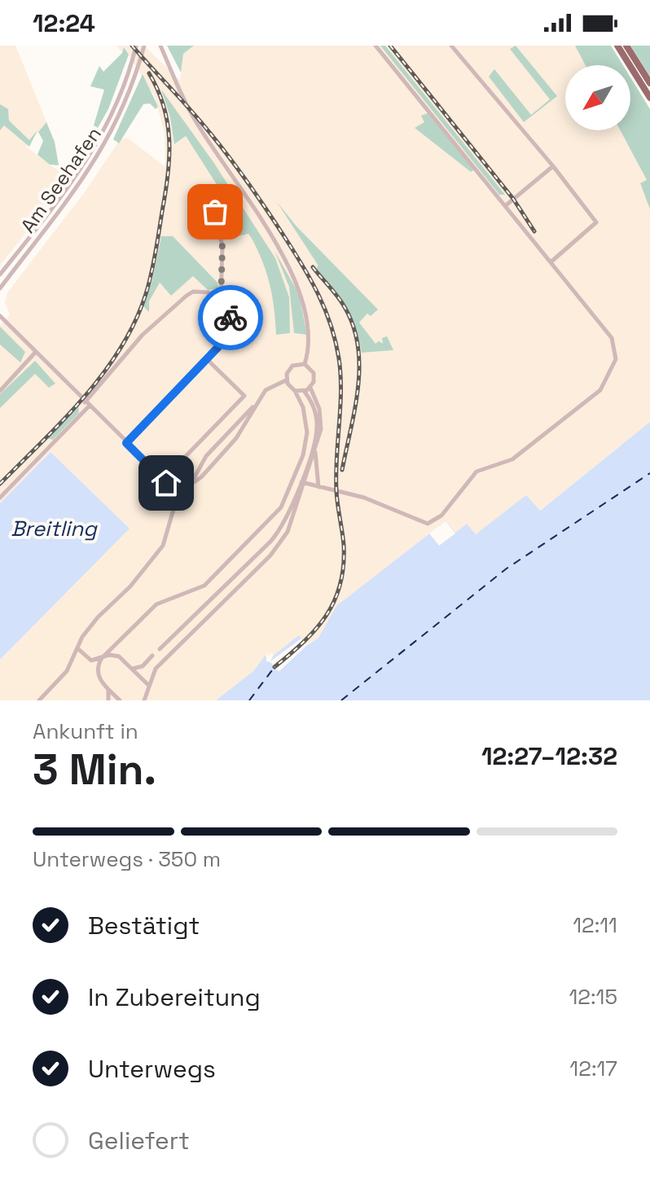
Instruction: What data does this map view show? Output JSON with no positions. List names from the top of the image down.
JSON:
{
  "streets": {
    "street": ["Am Seehafen"]
  },
  "water": ["Breitling"],
  "north": "bottom left",
  "page": {
    "status": "12:24",
    "heading": ["3 Min.", "Ankunft in", "12:27–12:32"],
    "bar": "Unterwegs · 350 m",
    "list": [
      ["Bestätigt", "12:11"],
      ["In Zubereitung", "12:15"],
      ["Unterwegs", "12:17"],
      "Geliefert"
    ]
  }
}
